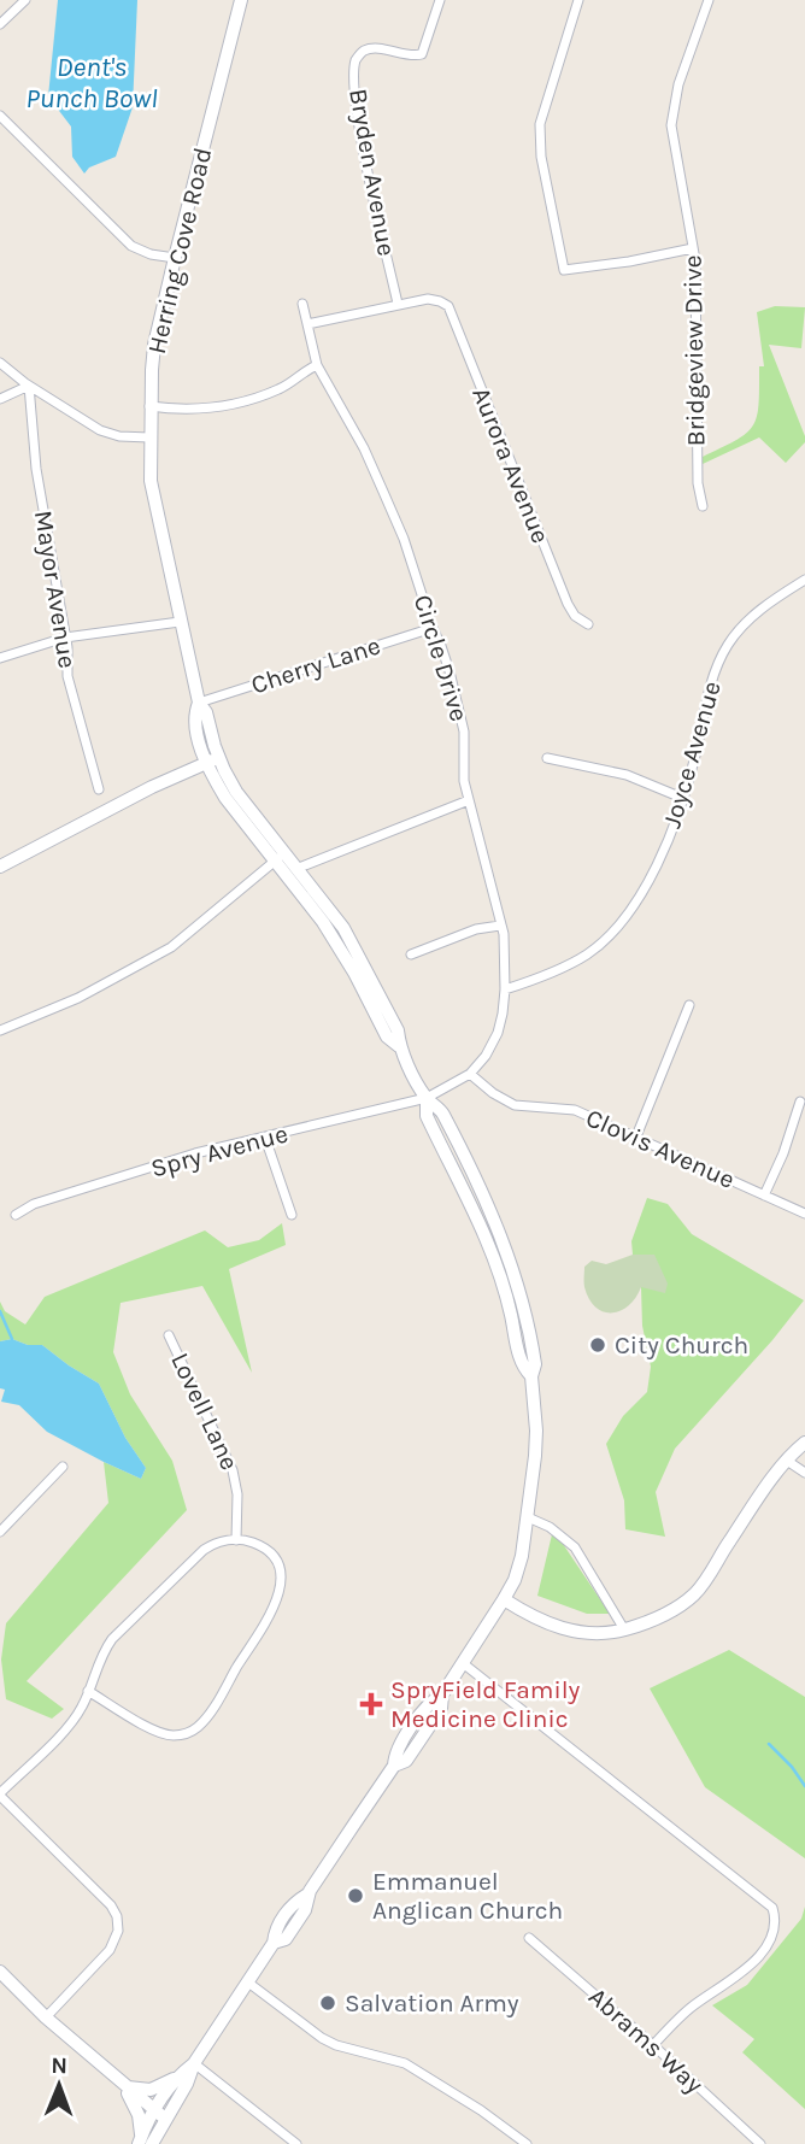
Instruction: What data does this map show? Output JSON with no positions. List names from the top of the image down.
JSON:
{
  "streets": {
    "main road": ["Herring Cove Road"],
    "street": [
      "Bryden Avenue",
      "Bridgeview Drive",
      "Aurora Avenue",
      "Mayor Avenue",
      "Circle Drive",
      "Cherry Lane",
      "Joyce Avenue",
      "Clovis Avenue",
      "Spry Avenue",
      "Lovell Lane",
      "Abrams Way"
    ]
  },
  "crossings": [
    ["Bryden Avenue", "Aurora Avenue"],
    ["Herring Cove Road", "Circle Drive"],
    ["Herring Cove Road", "Cherry Lane"],
    ["Herring Cove Road", "Spry Avenue"],
    ["Circle Drive", "Cherry Lane"],
    ["Circle Drive", "Joyce Avenue"],
    ["Circle Drive", "Clovis Avenue"],
    ["Circle Drive", "Spry Avenue"]
  ],
  "water": ["Dent's Punch Bowl"],
  "places": {
    "other": ["City Church", "Emmanuel Anglican Church", "Salvation Army"],
    "health": ["SpryField Family Medicine Clinic"]
  },
  "north": "top"
}
